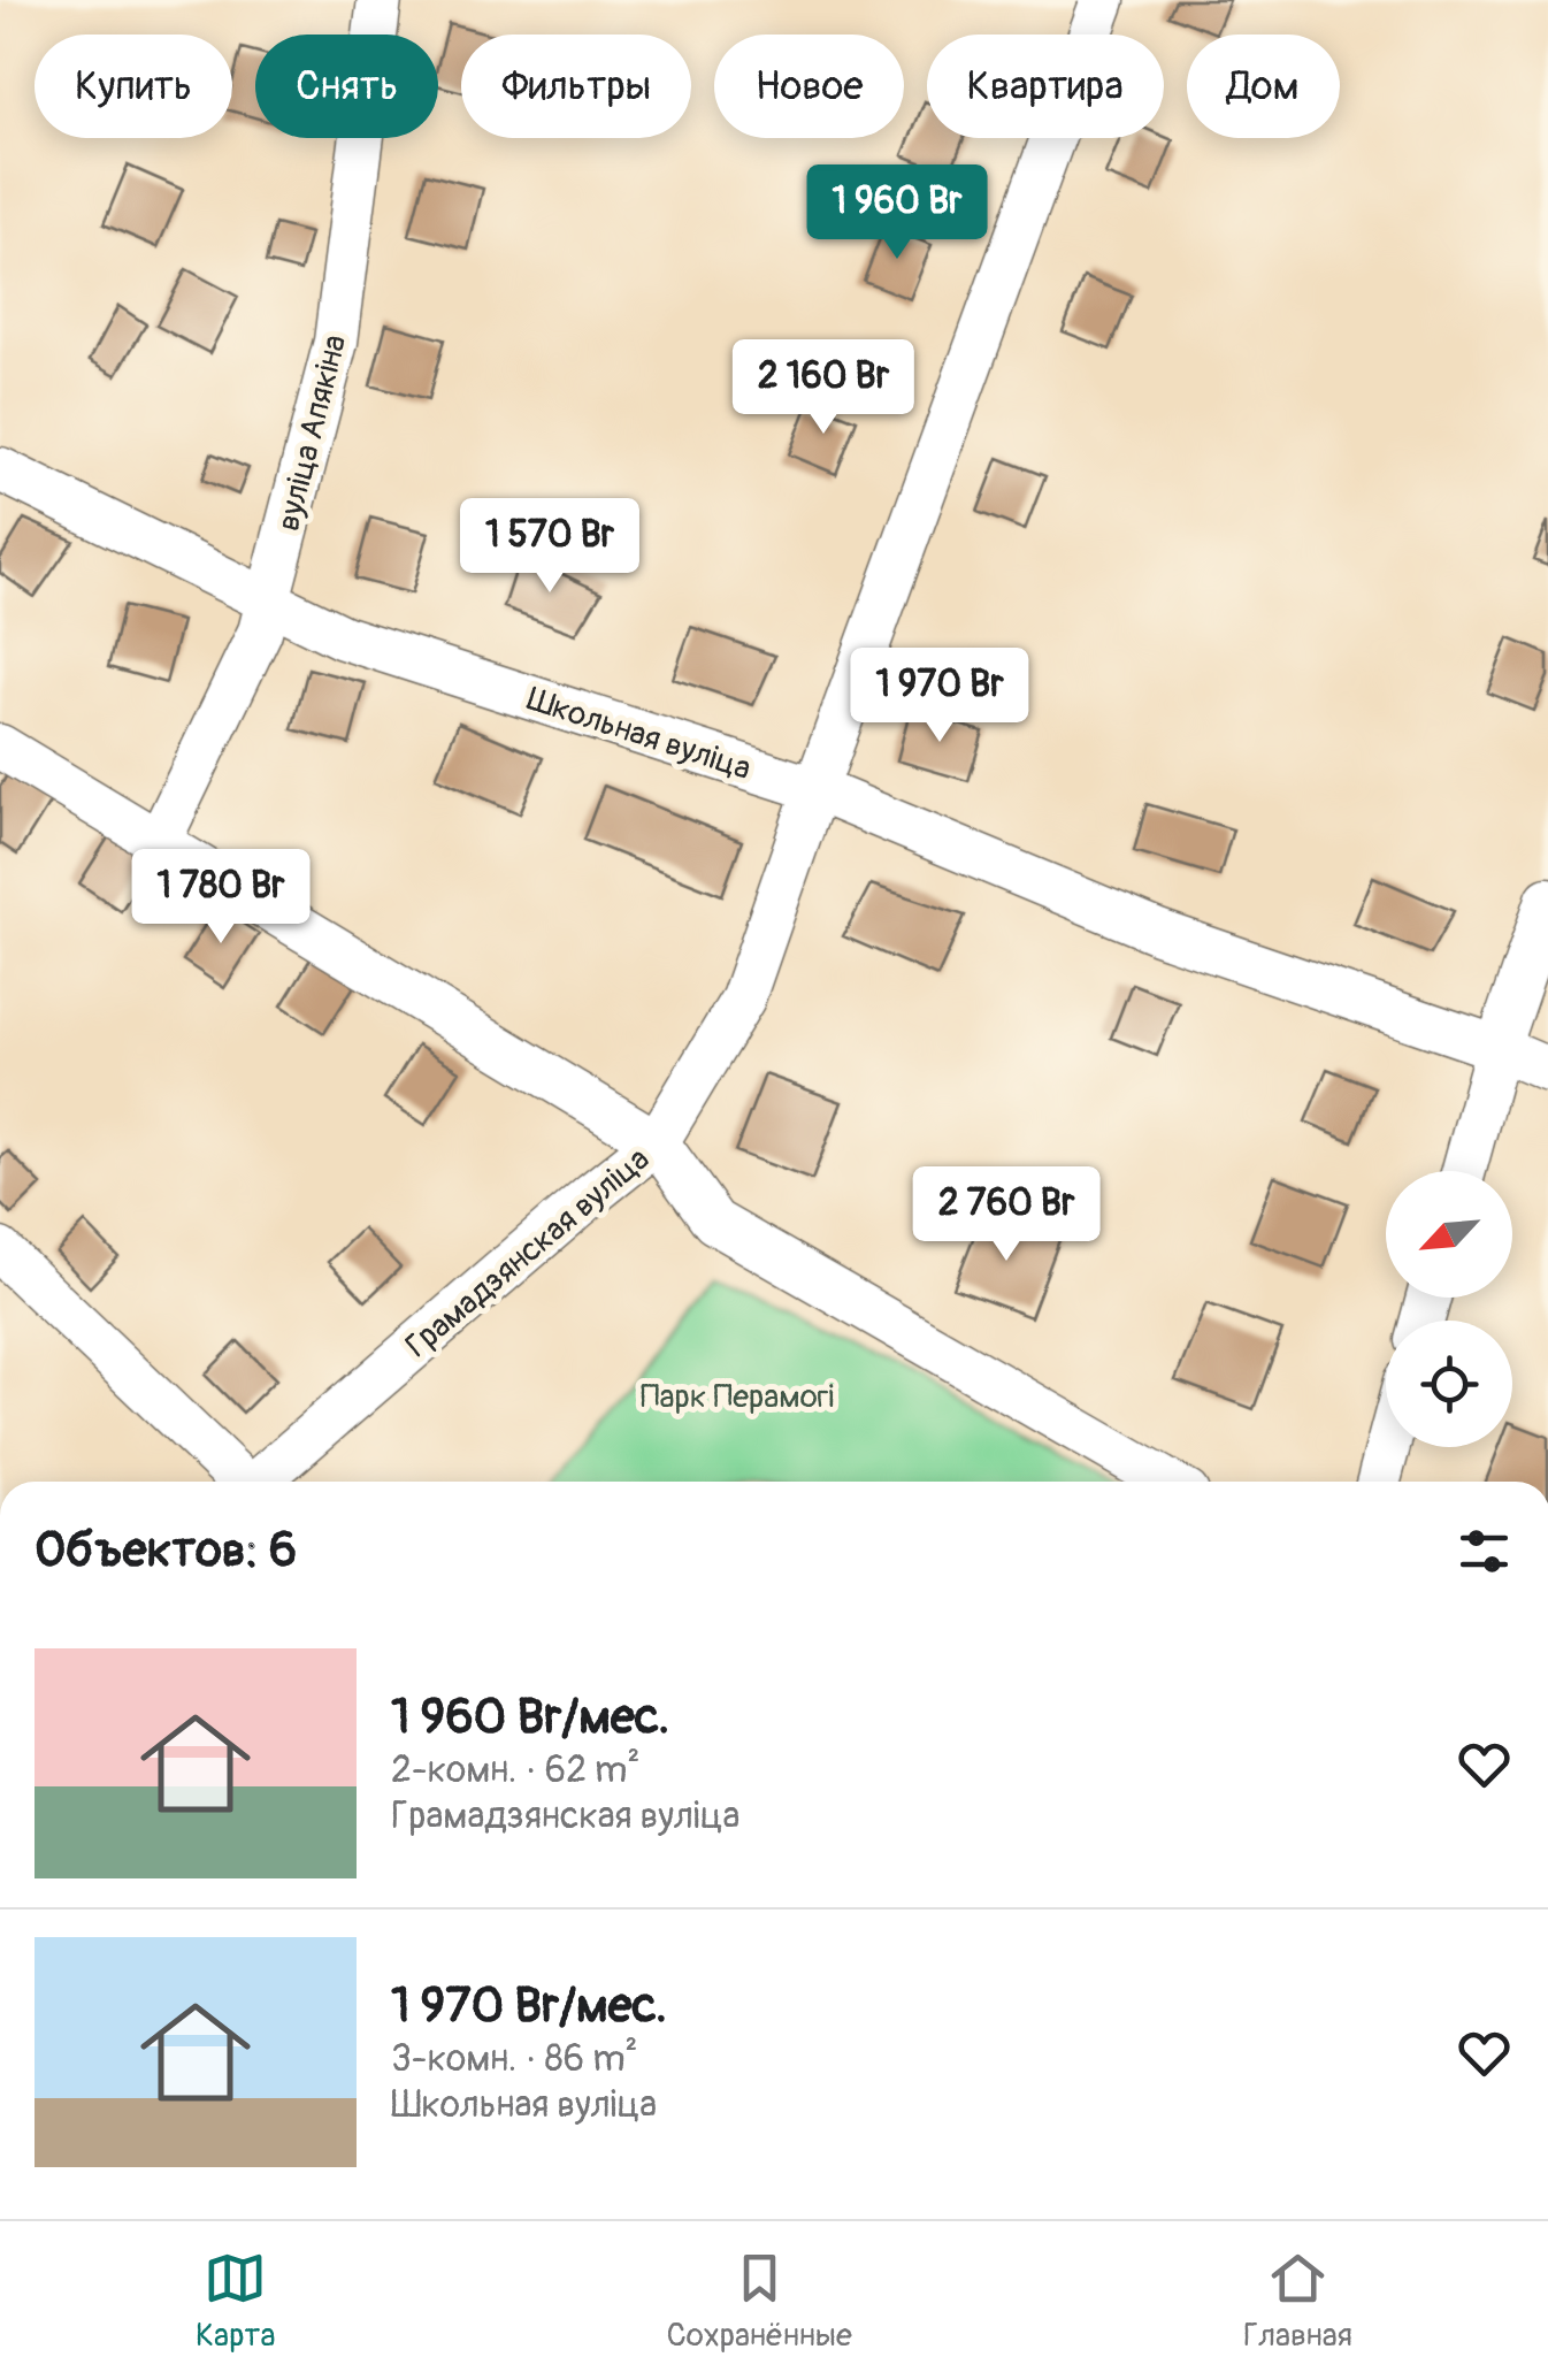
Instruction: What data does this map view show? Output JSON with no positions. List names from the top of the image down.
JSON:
{
  "streets": {
    "street": ["вуліца Апякіна", "Школьная вуліца", "Грамадзянская вуліца"]
  },
  "crossings": [
    ["вуліца Апякіна", "Школьная вуліца"],
    ["Школьная вуліца", "Грамадзянская вуліца"]
  ],
  "parks": ["Парк Перамогі"],
  "north": "bottom left",
  "page": {
    "chip": [
      "Купить",
      "Снять",
      "Фильтры",
      "Новое",
      "Квартира",
      "Дом"
    ],
    "price": [
      "1 960 Br",
      "2 160 Br",
      "1 570 Br",
      "1 970 Br",
      "1 780 Br",
      "2 760 Br"
    ],
    "heading": "Объектов: 6",
    "list": [
      {
        "name": "1 960 Br/мес.",
        "note": "2-комн. · 62 m² · Грамадзянская вуліца"
      },
      {
        "name": "1 970 Br/мес.",
        "note": "3-комн. · 86 m² · Школьная вуліца"
      }
    ],
    "tabs": ["Карта", "Сохранённые", "Главная"]
  }
}
